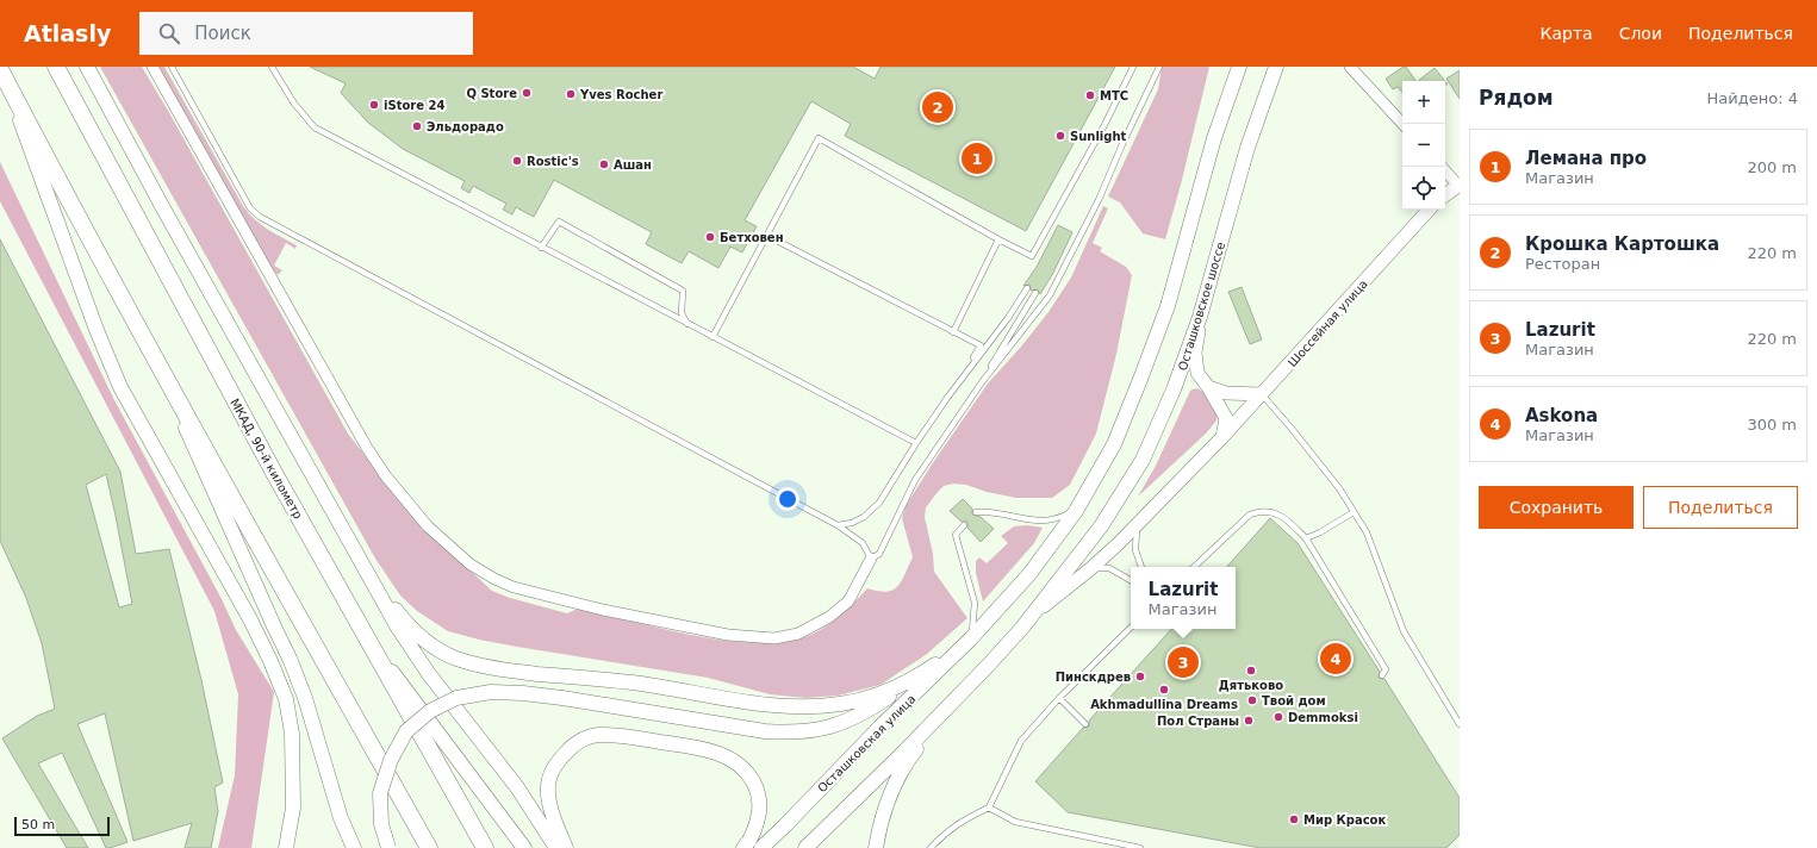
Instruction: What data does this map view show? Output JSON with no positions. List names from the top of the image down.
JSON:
{
  "streets": {
    "highway": ["МКАД, 90-й километр"],
    "main road": ["Осташковское шоссе", "Осташковская улица"],
    "street": ["Шоссейная улица"]
  },
  "crossings": [
    ["Осташковское шоссе", "Шоссейная улица"]
  ],
  "places": [
    "Q Store",
    "Yves Rocher",
    "МТС",
    "iStore 24",
    "Эльдорадо",
    "Sunlight",
    "Rostic's",
    "Ашан",
    "Бетховен",
    "Дятьково",
    "Пинскдрев",
    "Akhmadullina Dreams",
    "Твой дом",
    "Demmoksi",
    "Пол Страны",
    "Мир Красок"
  ],
  "scale_bar": "50 m",
  "page": {
    "header": "Atlasly",
    "search": "Поиск",
    "nav": ["Карта", "Слои", "Поделиться"],
    "heading": ["Рядом", "Найдено: 4"],
    "map_buttons": ["+", "−"],
    "pins": [
      "2",
      "1",
      "4",
      "3"
    ],
    "list": [
      {
        "mark": "1",
        "name": "Лемана про",
        "note": "Магазин",
        "value": "200 m"
      },
      {
        "mark": "2",
        "name": "Крошка Картошка",
        "note": "Ресторан",
        "value": "220 m"
      },
      {
        "mark": "3",
        "name": "Lazurit",
        "note": "Магазин",
        "value": "220 m"
      },
      {
        "mark": "4",
        "name": "Askona",
        "note": "Магазин",
        "value": "300 m"
      }
    ],
    "buttons": ["Сохранить", "Поделиться"],
    "popup": ["Lazurit", "Магазин"],
    "scale": "50 m"
  }
}
